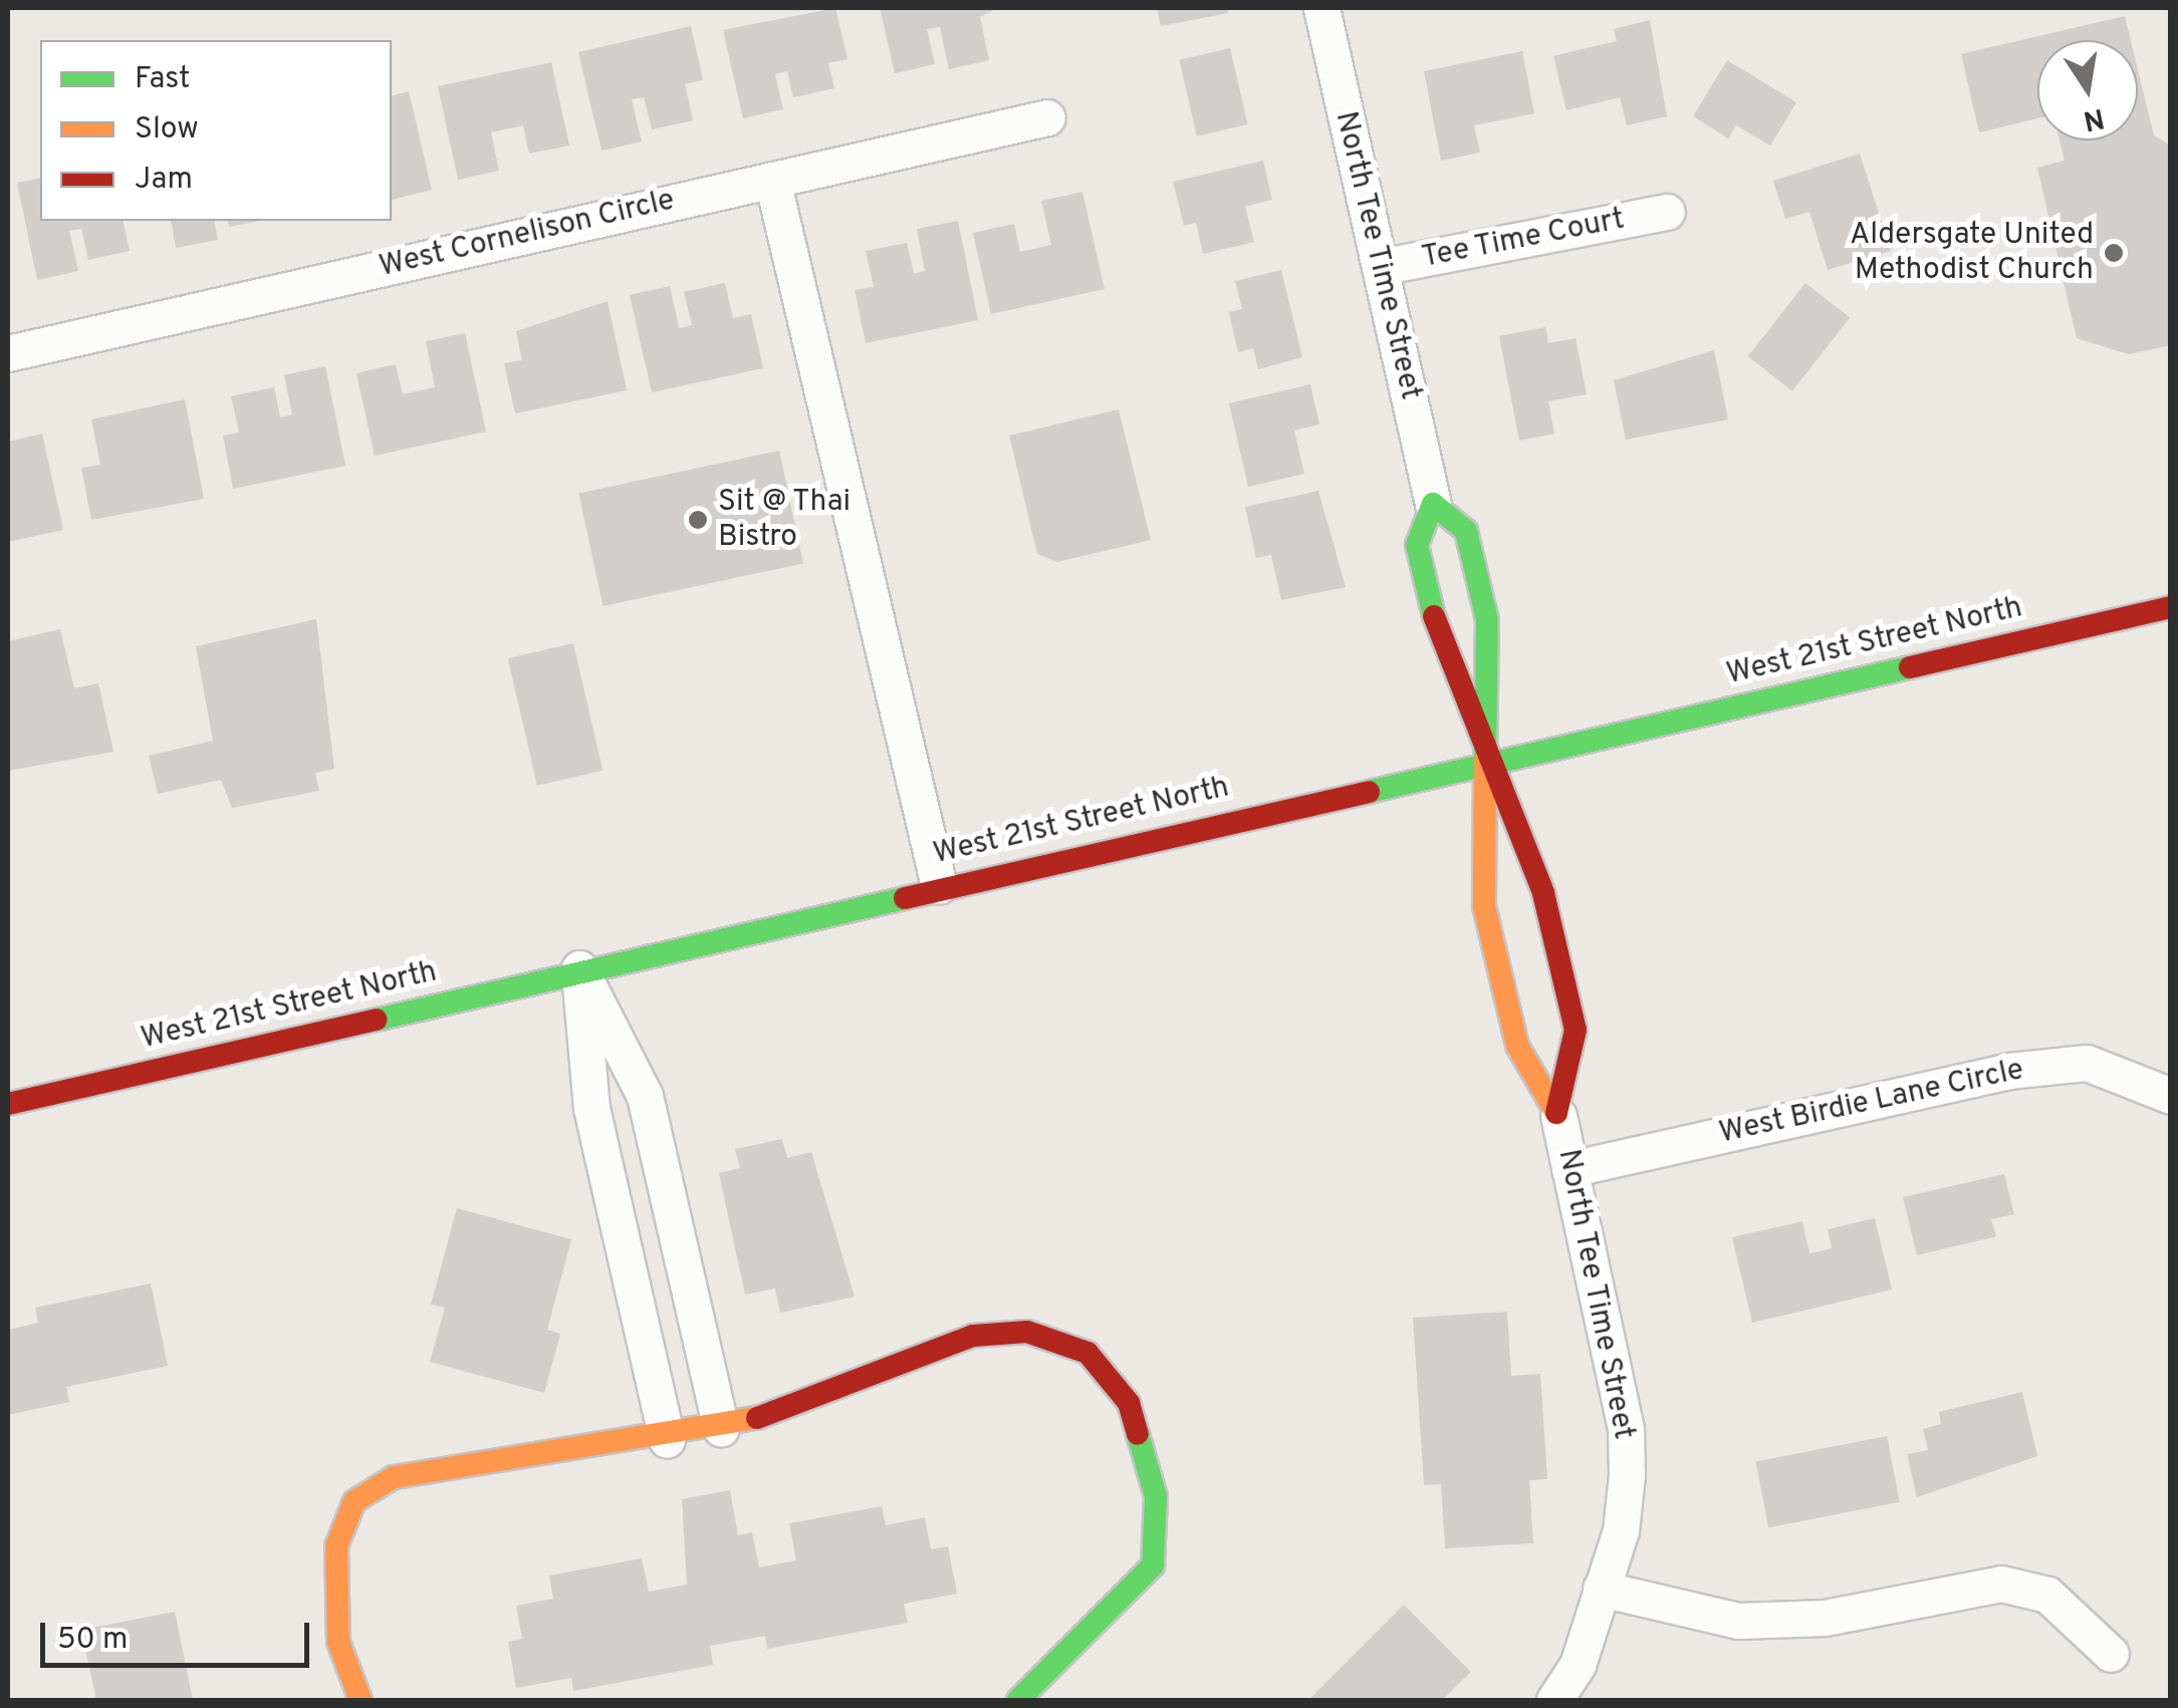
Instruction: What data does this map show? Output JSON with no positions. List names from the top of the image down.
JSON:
{
  "streets": {
    "street": [
      "West Cornelison Circle",
      "Tee Time Court",
      "North Tee Time Street",
      "West 21st Street North",
      "West Birdie Lane Circle"
    ]
  },
  "crossings": [
    ["Tee Time Court", "North Tee Time Street"],
    ["North Tee Time Street", "West 21st Street North"],
    ["North Tee Time Street", "West Birdie Lane Circle"]
  ],
  "places": ["Aldersgate United Methodist Church", "Sit @ Thai Bistro"],
  "legend": ["Fast", "Slow", "Jam"],
  "scale_bar": "50 m",
  "north": "bottom"
}
